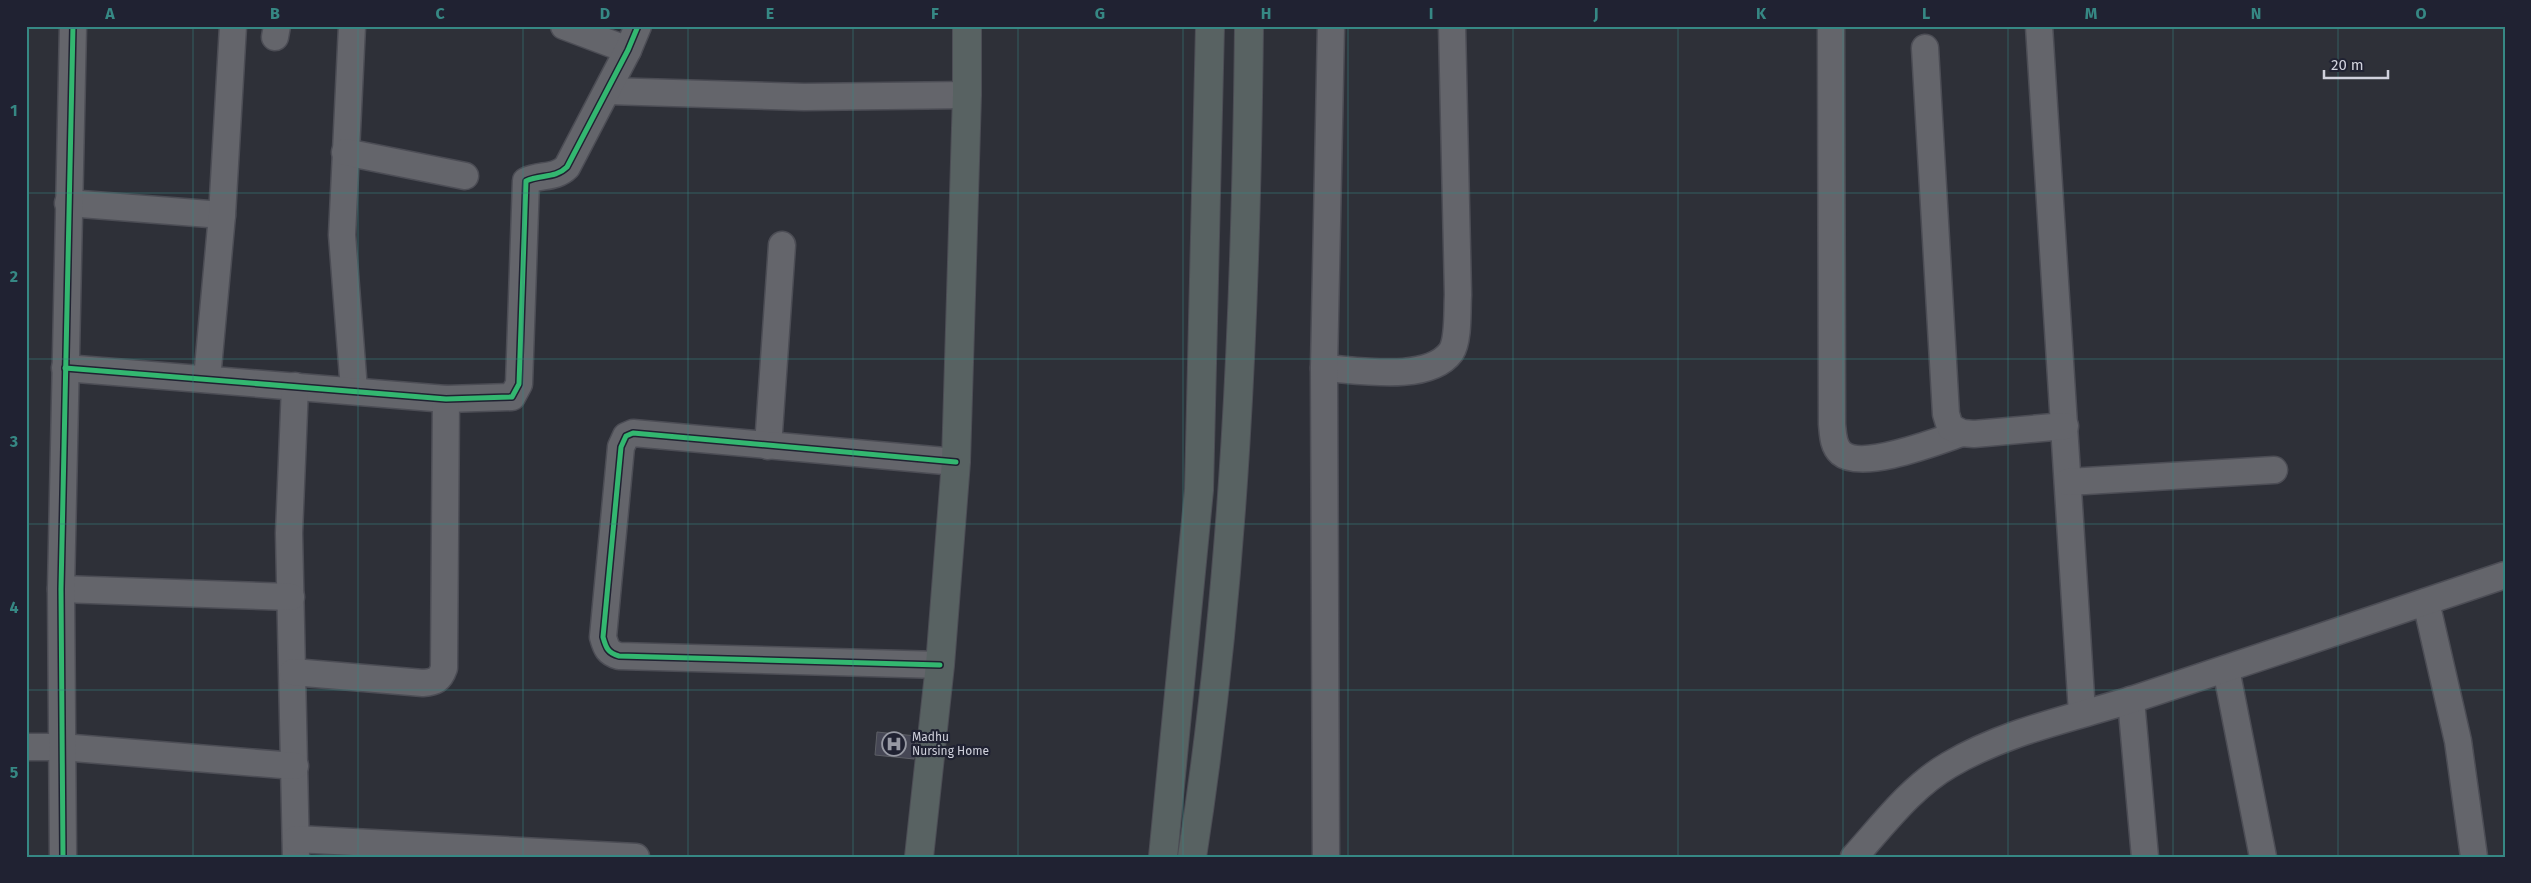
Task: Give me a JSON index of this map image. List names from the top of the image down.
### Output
{
  "places": {
    "hospital": ["Madhu Nursing Home"]
  },
  "scale_bar": "20 m",
  "grid": {
    "columns": [
      "A",
      "B",
      "C",
      "D",
      "E",
      "F",
      "G",
      "H",
      "I",
      "J",
      "K",
      "L",
      "M",
      "N",
      "O"
    ],
    "rows": [
      "1",
      "2",
      "3",
      "4",
      "5"
    ]
  }
}
